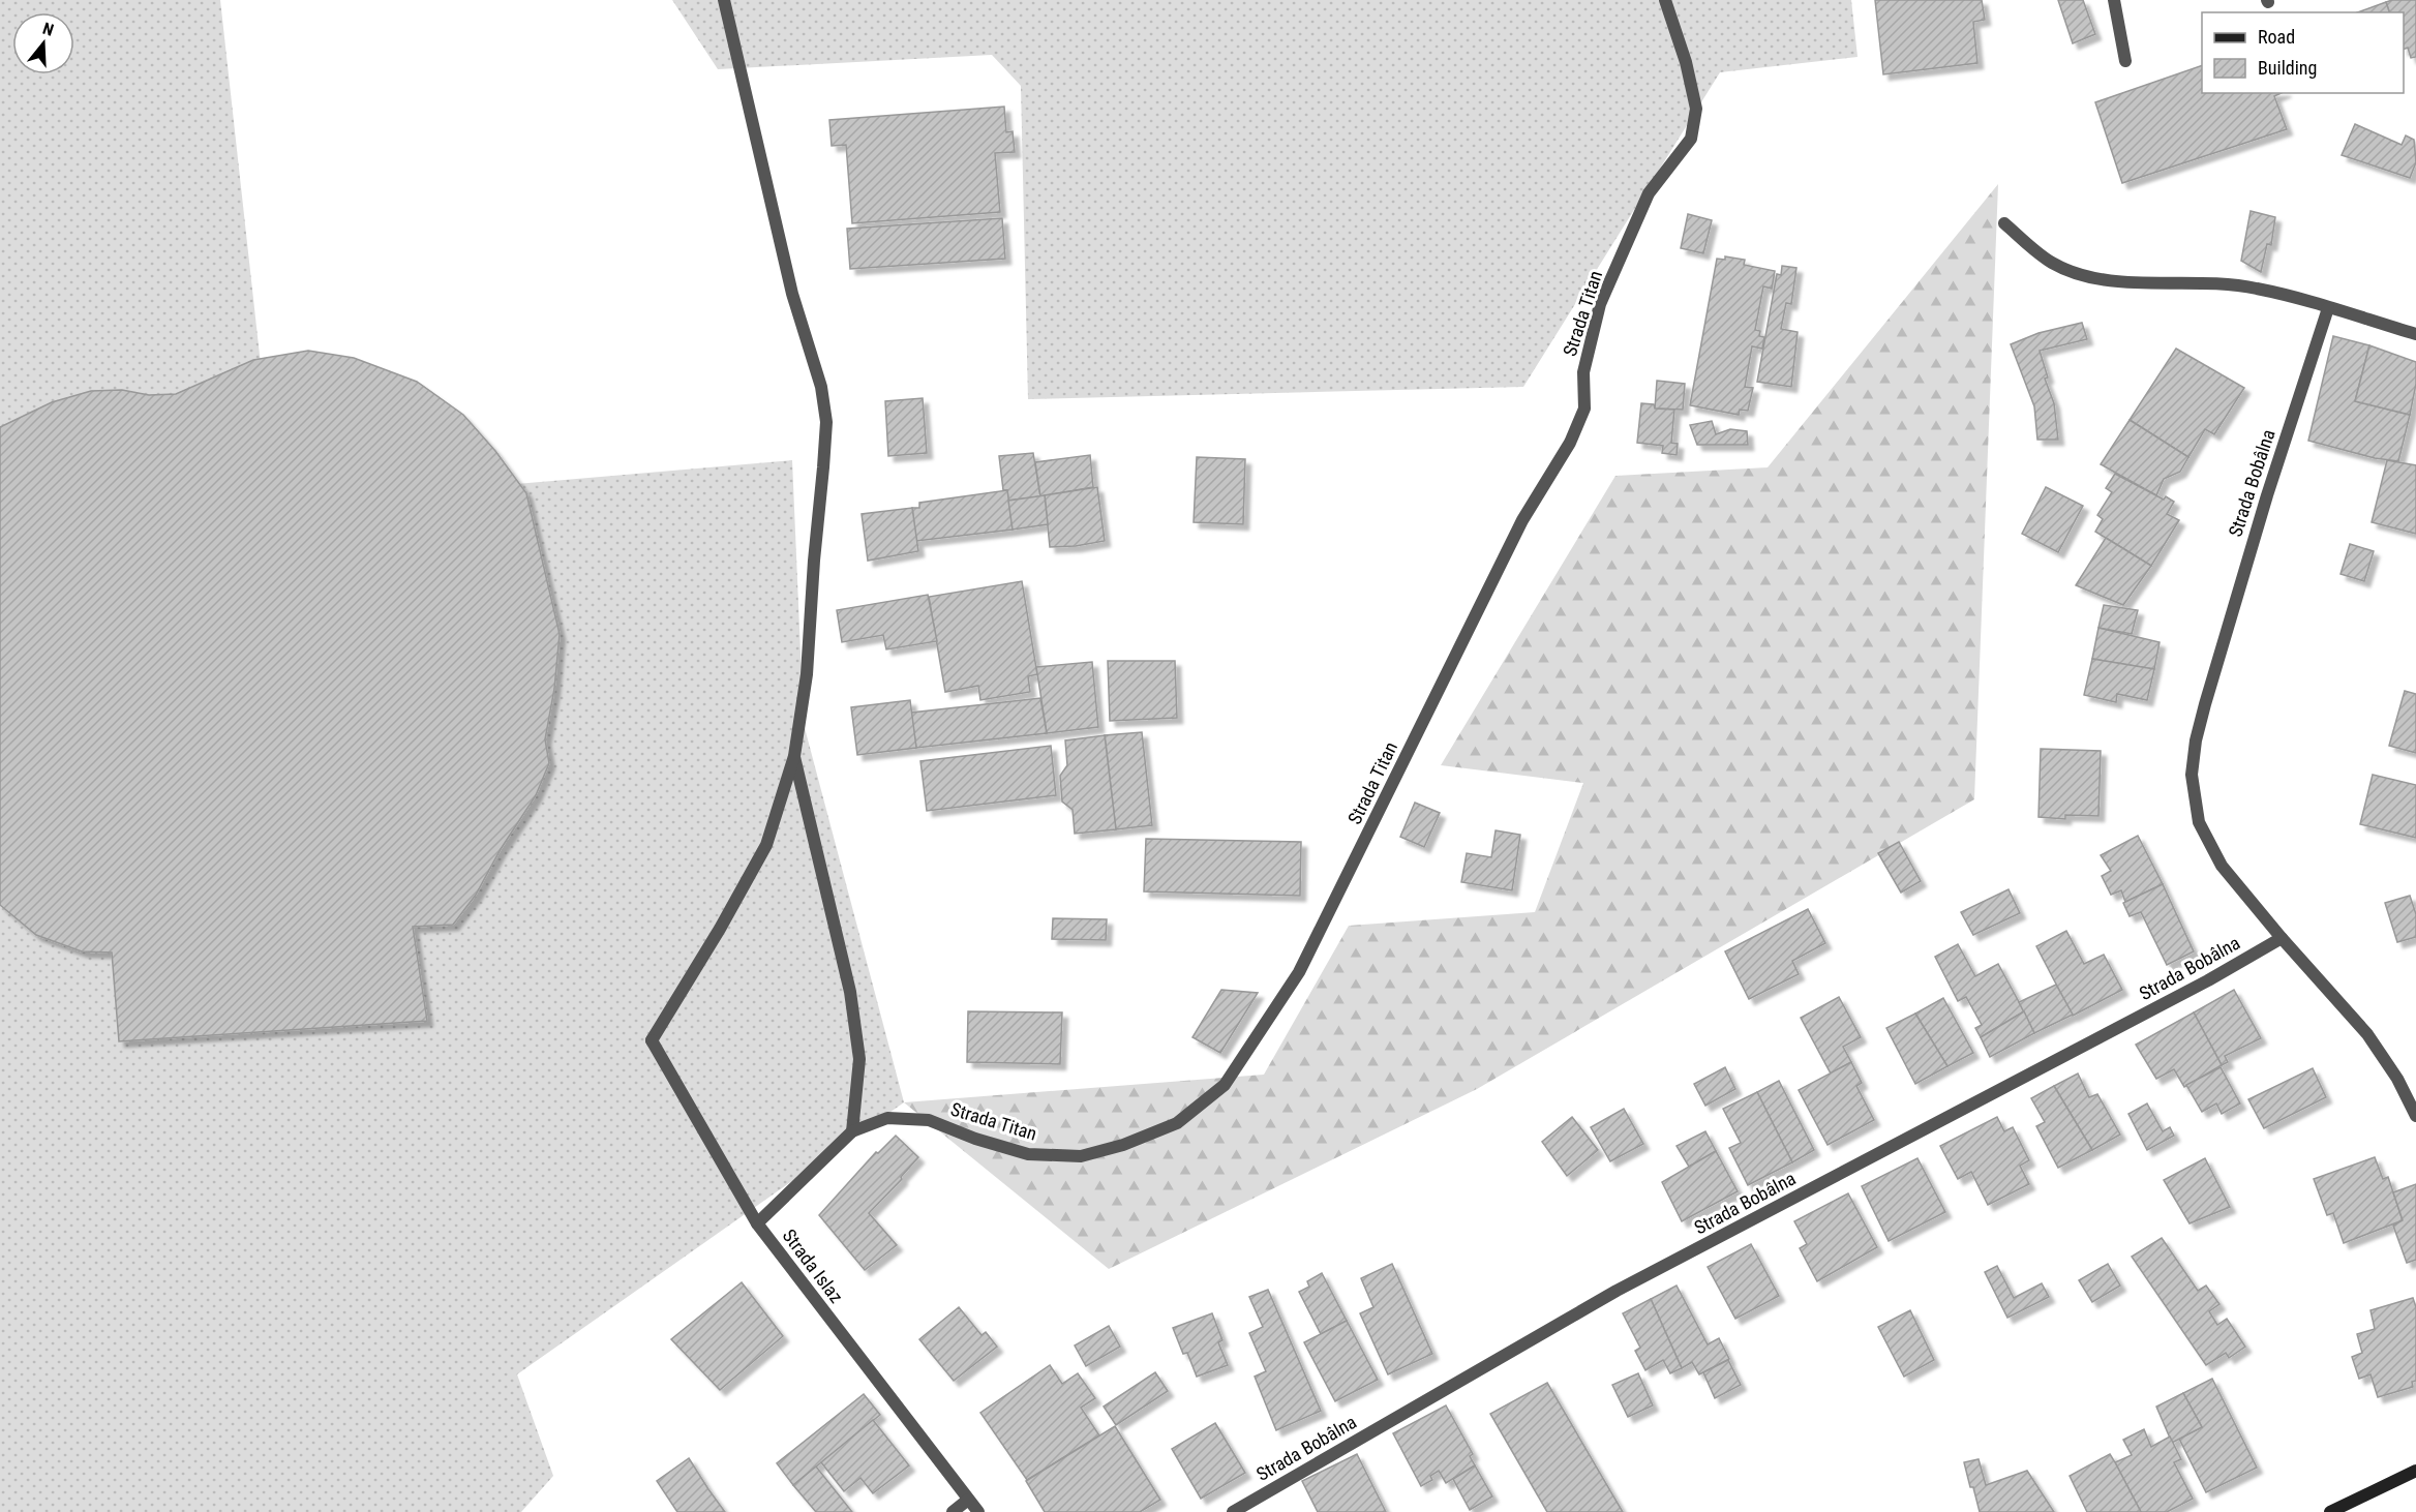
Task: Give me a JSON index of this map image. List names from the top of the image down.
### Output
{
  "streets": {
    "street": ["Strada Titan", "Strada Bobâlna", "Strada Islaz"]
  },
  "crossings": [
    ["Strada Titan", "Strada Islaz"]
  ],
  "legend": ["Road", "Building"],
  "north": "top"
}
